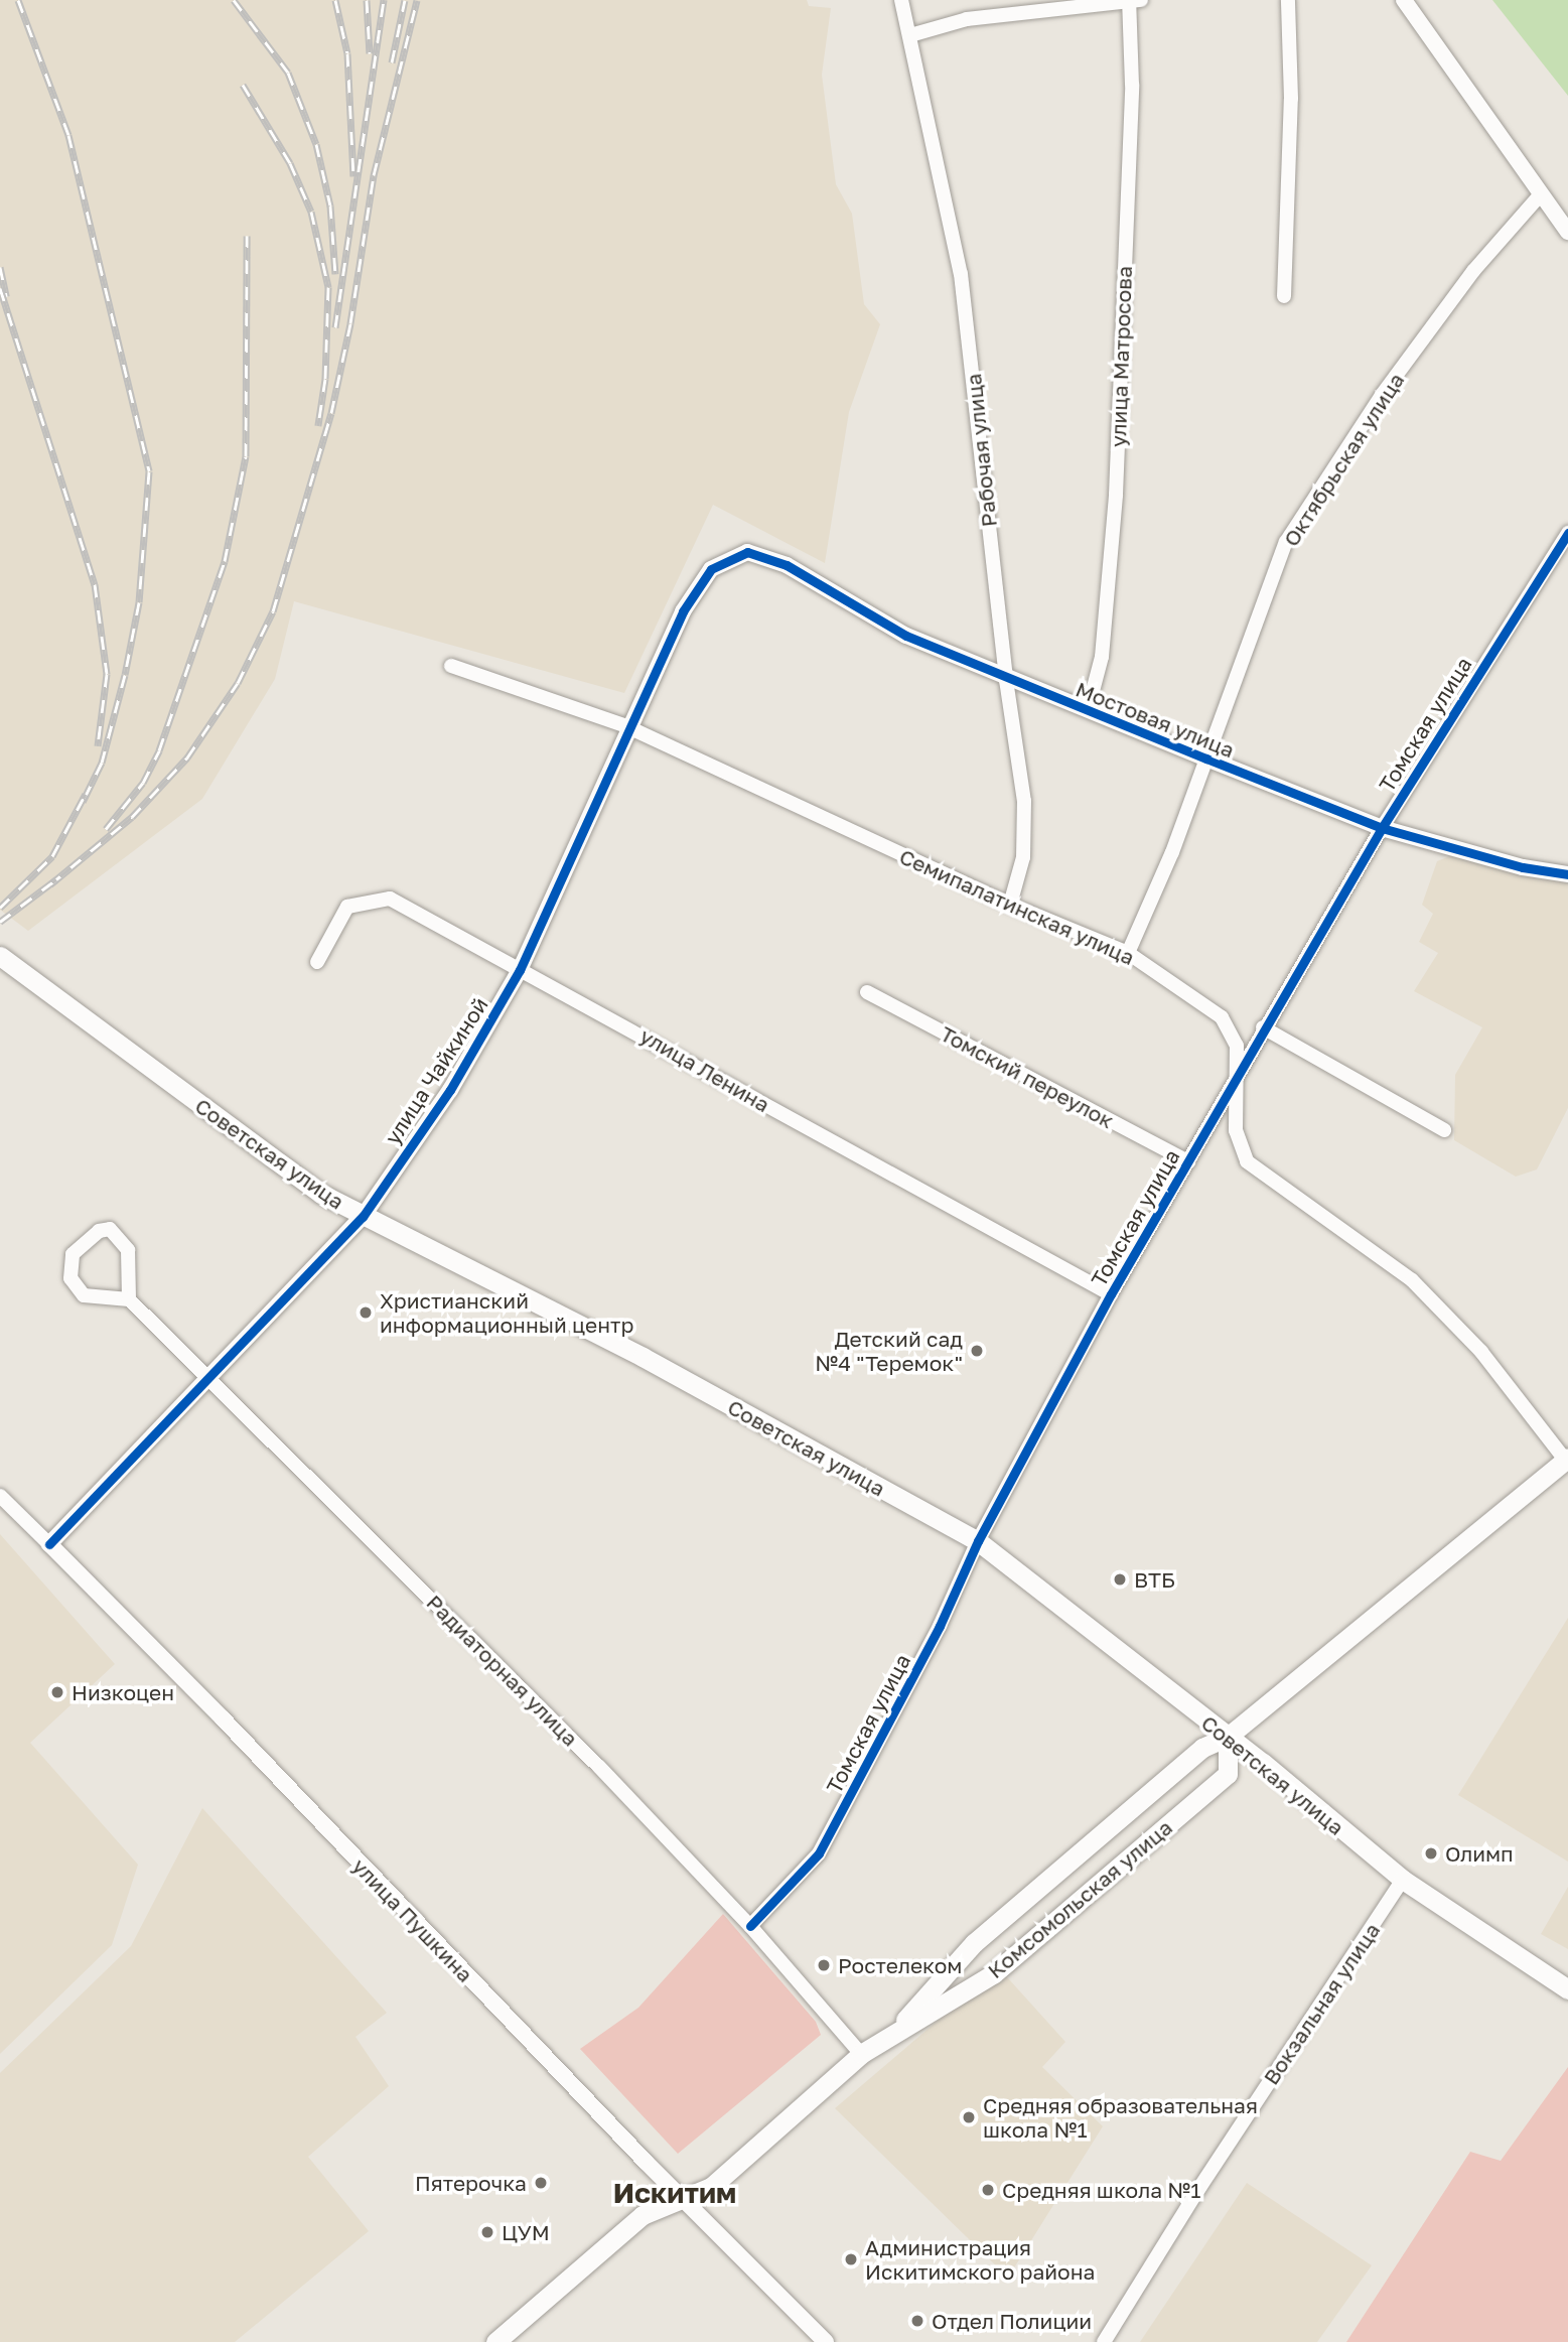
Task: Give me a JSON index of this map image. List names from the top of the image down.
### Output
{
  "streets": {
    "main road": ["Советская улица", "Комсомольская улица"],
    "street": [
      "улица Матросова",
      "Рабочая улица",
      "Октябрьская улица",
      "Мостовая улица",
      "Томская улица",
      "Семипалатинская улица",
      "улица Ленина",
      "улица Чайкиной",
      "Томский переулок",
      "Радиаторная улица",
      "улица Пушкина",
      "Вокзальная улица"
    ]
  },
  "crossings": [
    ["улица Матросова", "Мостовая улица"],
    ["Рабочая улица", "Мостовая улица"],
    ["Рабочая улица", "Семипалатинская улица"],
    ["Октябрьская улица", "Мостовая улица"],
    ["Октябрьская улица", "Семипалатинская улица"],
    ["Мостовая улица", "Томская улица"],
    ["Мостовая улица", "улица Чайкиной"],
    ["Томская улица", "Семипалатинская улица"],
    ["Томская улица", "улица Ленина"],
    ["Томская улица", "Томский переулок"],
    ["Томская улица", "Советская улица"],
    ["Томская улица", "Радиаторная улица"],
    ["Семипалатинская улица", "улица Чайкиной"],
    ["Семипалатинская улица", "Комсомольская улица"],
    ["улица Ленина", "улица Чайкиной"],
    ["улица Чайкиной", "Советская улица"],
    ["улица Чайкиной", "Радиаторная улица"],
    ["улица Чайкиной", "улица Пушкина"],
    ["Советская улица", "Комсомольская улица"],
    ["Советская улица", "Вокзальная улица"],
    ["Радиаторная улица", "Комсомольская улица"],
    ["Комсомольская улица", "улица Пушкина"]
  ],
  "districts": ["Искитим"],
  "places": [
    "Христианский информационный центр",
    "Детский сад №4 \"Теремок\"",
    "ВТБ",
    "Низкоцен",
    "Олимп",
    "Ростелеком",
    "Средняя образовательная школа №1",
    "Пятерочка",
    "Средняя школа №1",
    "ЦУМ",
    "Администрация Искитимского района",
    "Отдел Полиции"
  ]
}
